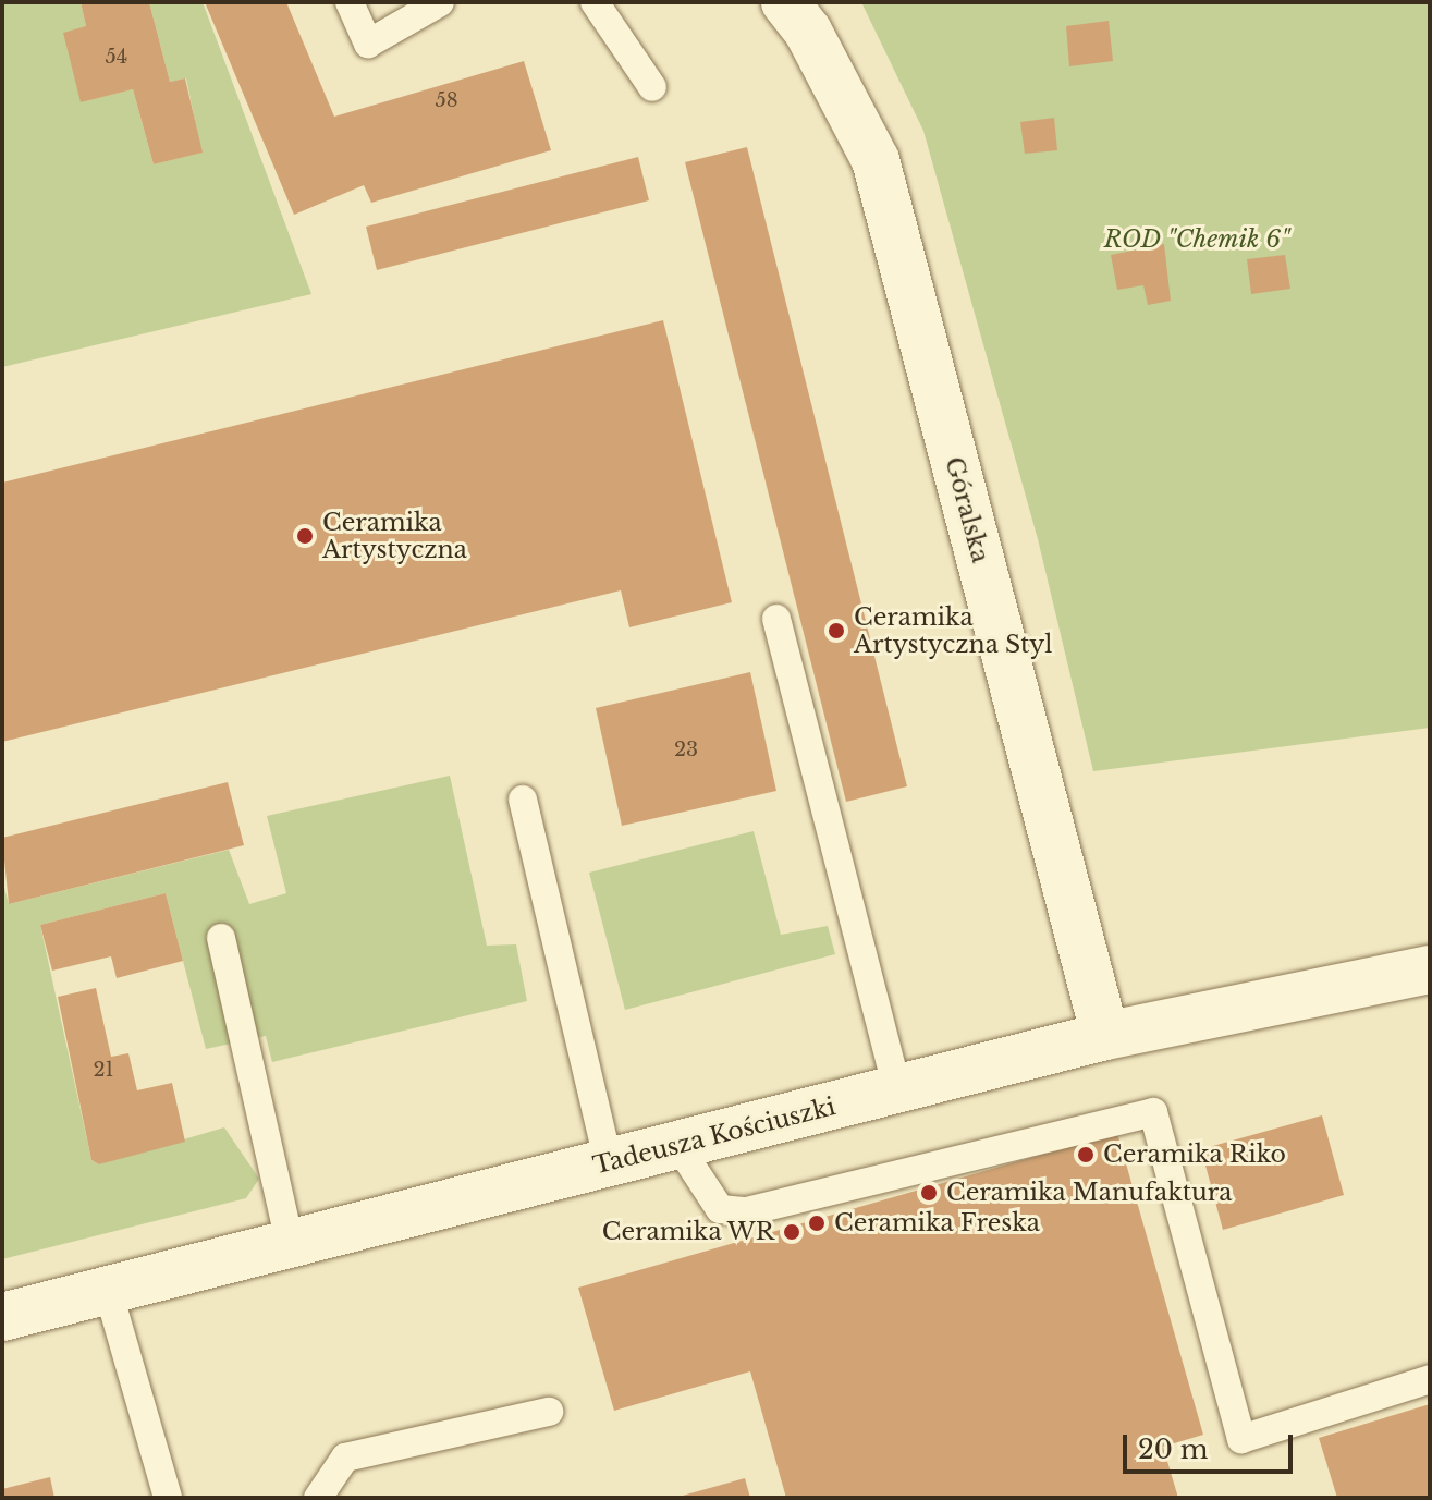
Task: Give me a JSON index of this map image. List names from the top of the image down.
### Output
{
  "streets": {
    "main road": ["Góralska", "Tadeusza Kościuszki"]
  },
  "crossings": [
    ["Góralska", "Tadeusza Kościuszki"]
  ],
  "parks": ["ROD \"Chemik 6\""],
  "places": [
    "Ceramika Artystyczna",
    "Ceramika Artystyczna Styl",
    "Ceramika Riko",
    "Ceramika Manufaktura",
    "Ceramika Freska",
    "Ceramika WR"
  ],
  "house_numbers": [
    "54",
    "58",
    "23",
    "21"
  ],
  "scale_bar": "20 m"
}
